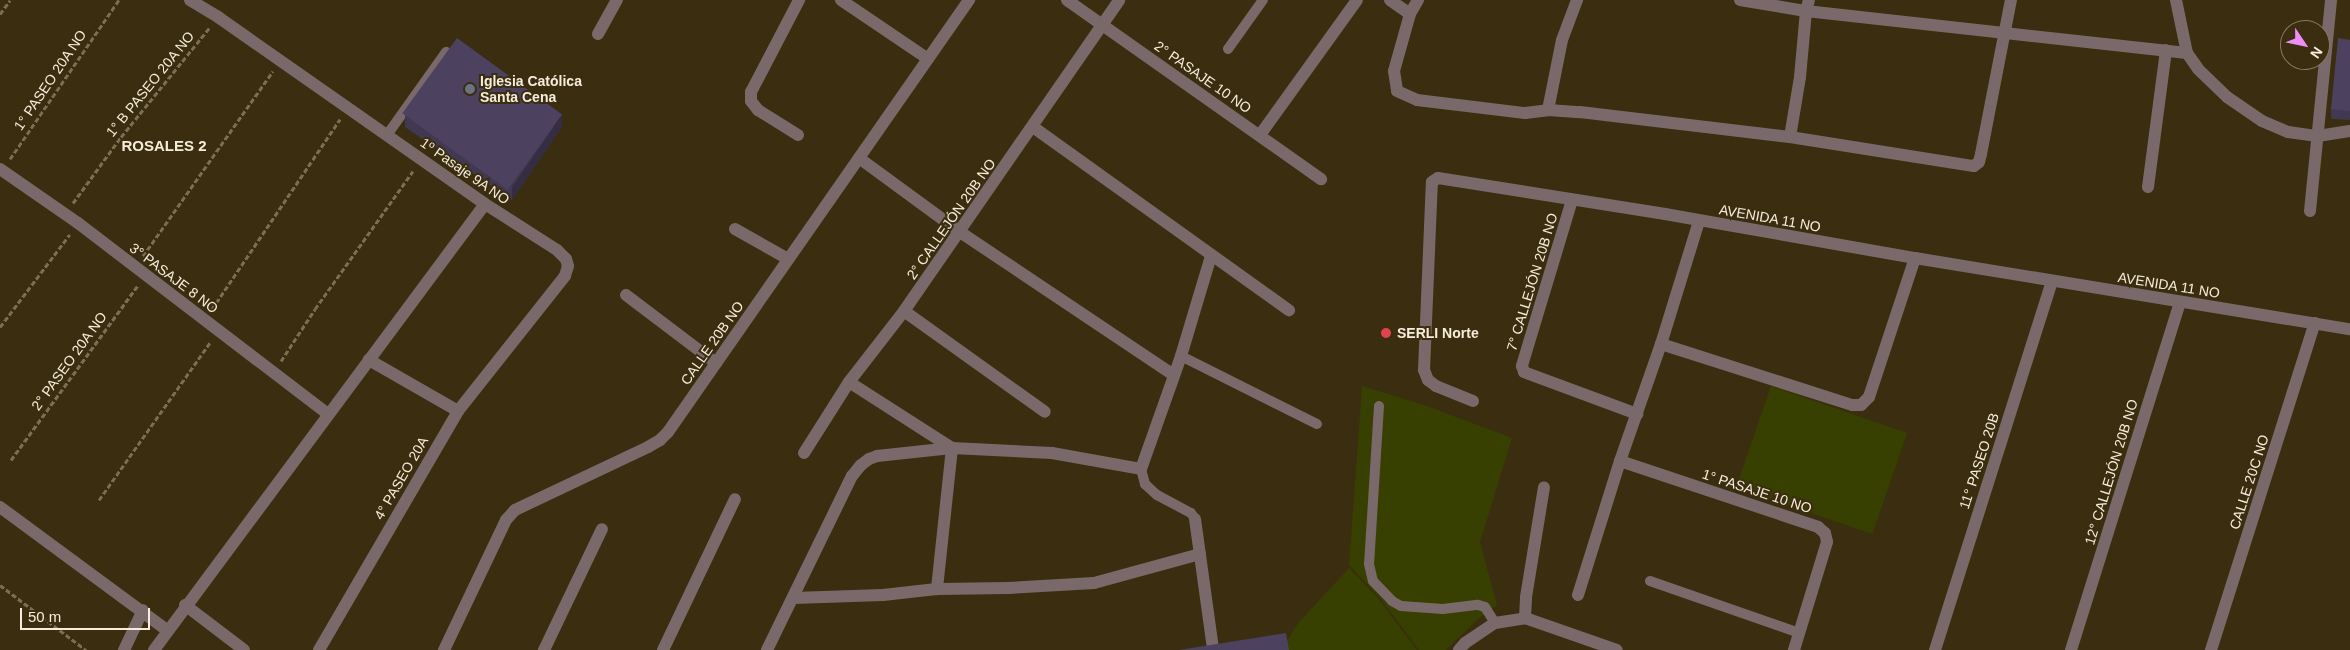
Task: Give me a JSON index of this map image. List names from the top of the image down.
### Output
{
  "streets": {
    "street": [
      "2° PASAJE 10 NO",
      "1º Pasaje 9A NO",
      "AVENIDA 11 NO",
      "2° CALLEJÓN 20B NO",
      "3° PASAJE 8 NO",
      "7° CALLEJÓN 20B NO",
      "CALLE 20B NO",
      "11° PASEO 20B",
      "12° CALLEJÓN 20B NO",
      "4° PASEO 20A",
      "CALLE 20C NO",
      "1° PASAJE 10 NO"
    ],
    "path": ["1° PASEO 20A NO", "1° B PASEO 20A NO", "2° PASEO 20A NO"]
  },
  "crossings": [
    ["2° PASAJE 10 NO", "2° CALLEJÓN 20B NO"],
    ["1° PASEO 20A NO", "3° PASAJE 8 NO"],
    ["1° B PASEO 20A NO", "1º Pasaje 9A NO"],
    ["1° B PASEO 20A NO", "3° PASAJE 8 NO"],
    ["1º Pasaje 9A NO", "2° PASEO 20A NO"],
    ["1º Pasaje 9A NO", "4° PASEO 20A"],
    ["AVENIDA 11 NO", "7° CALLEJÓN 20B NO"],
    ["AVENIDA 11 NO", "11° PASEO 20B"],
    ["AVENIDA 11 NO", "12° CALLEJÓN 20B NO"],
    ["AVENIDA 11 NO", "CALLE 20C NO"],
    ["3° PASAJE 8 NO", "2° PASEO 20A NO"]
  ],
  "districts": ["ROSALES 2"],
  "places": ["Iglesia Católica Santa Cena", "SERLI Norte"],
  "scale_bar": "50 m",
  "north": "bottom right"
}
